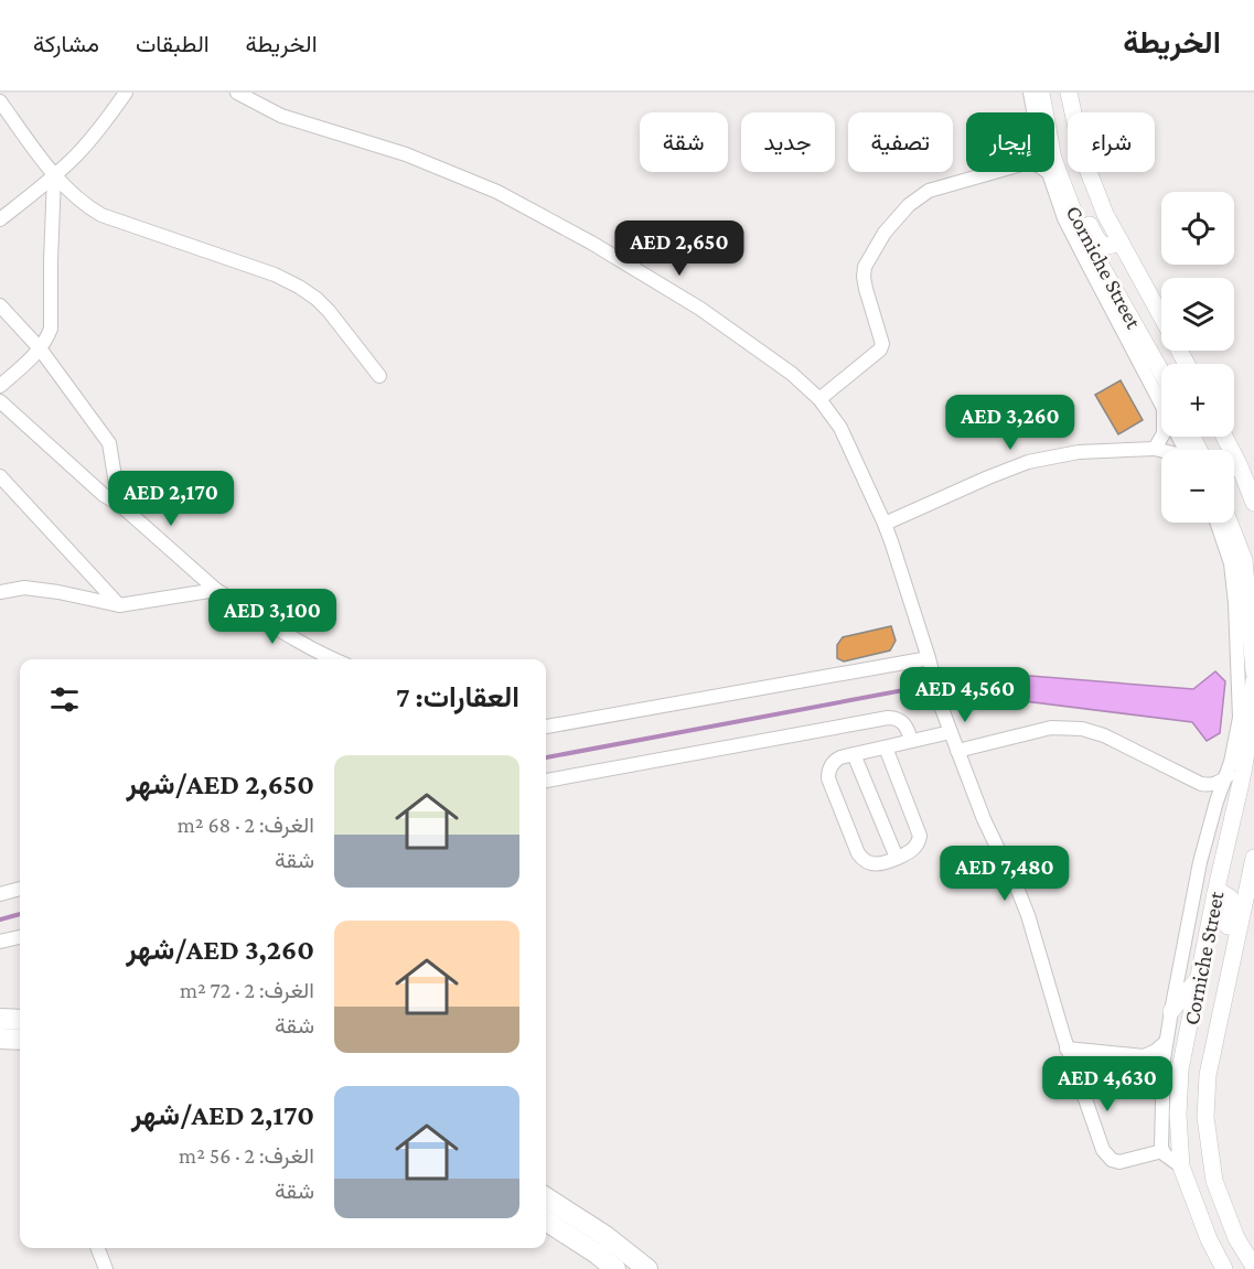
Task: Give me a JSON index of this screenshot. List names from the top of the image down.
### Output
{
  "streets": {
    "main road": ["Corniche Street"]
  },
  "page": {
    "header": "الخريطة",
    "nav": ["الخريطة", "الطبقات", "مشاركة"],
    "chip": [
      "شراء",
      "إيجار",
      "تصفية",
      "جديد",
      "شقة"
    ],
    "map_buttons": ["+", "−"],
    "price": [
      "AED 2,650",
      "AED 3,260",
      "AED 2,170",
      "AED 3,100",
      "AED 4,560",
      "AED 7,480",
      "AED 4,630"
    ],
    "heading": "العقارات: 7",
    "list": [
      {
        "name": "AED 2,650/شهر",
        "note": "الغرف: 2 · 68 m² · شقة"
      },
      {
        "name": "AED 3,260/شهر",
        "note": "الغرف: 2 · 72 m² · شقة"
      },
      {
        "name": "AED 2,170/شهر",
        "note": "الغرف: 2 · 56 m² · شقة"
      }
    ]
  }
}
